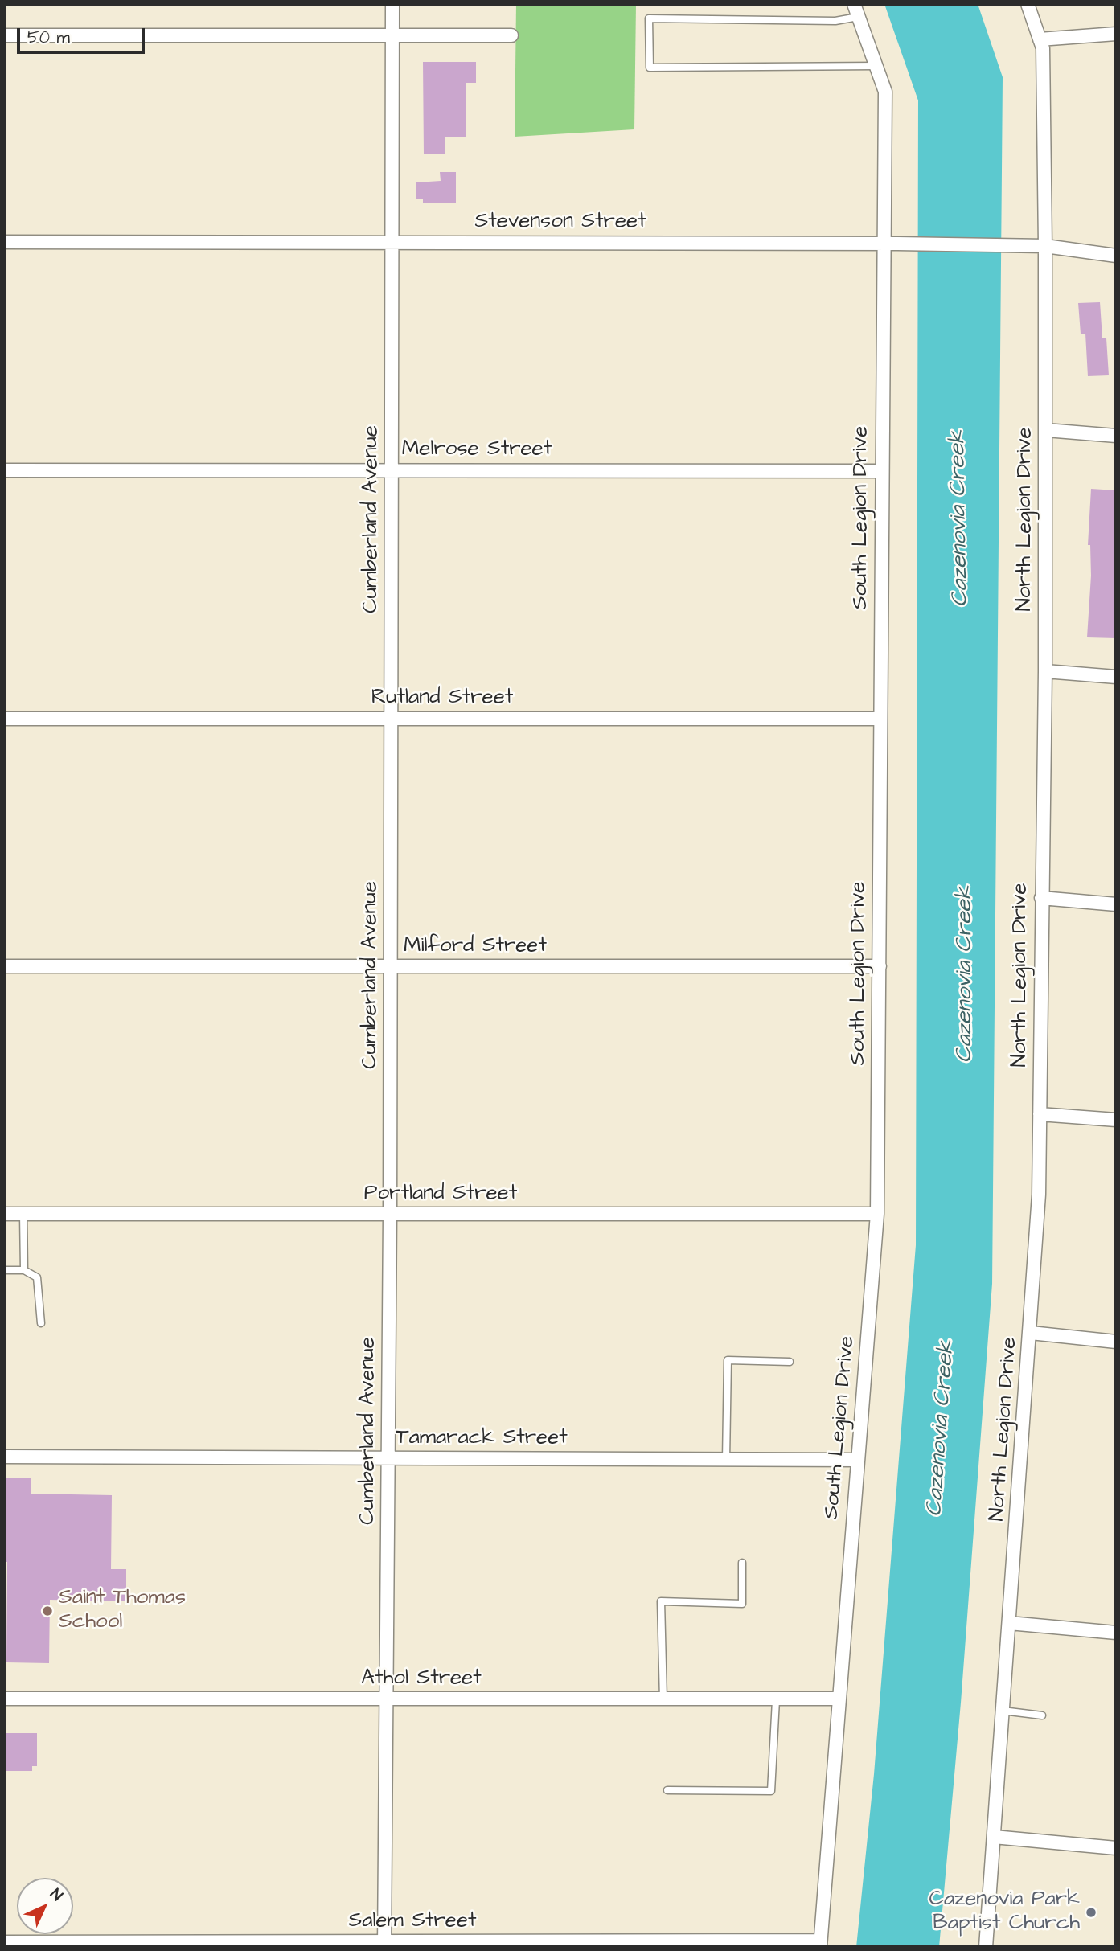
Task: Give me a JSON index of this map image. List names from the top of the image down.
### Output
{
  "streets": {
    "street": [
      "Stevenson Street",
      "Melrose Street",
      "South Legion Drive",
      "Cumberland Avenue",
      "North Legion Drive",
      "Rutland Street",
      "Milford Street",
      "Portland Street",
      "Tamarack Street",
      "Athol Street",
      "Salem Street"
    ]
  },
  "crossings": [
    ["Stevenson Street", "South Legion Drive"],
    ["Stevenson Street", "Cumberland Avenue"],
    ["Stevenson Street", "North Legion Drive"],
    ["Melrose Street", "South Legion Drive"],
    ["Melrose Street", "Cumberland Avenue"],
    ["South Legion Drive", "Rutland Street"],
    ["South Legion Drive", "Milford Street"],
    ["South Legion Drive", "Portland Street"],
    ["South Legion Drive", "Tamarack Street"],
    ["South Legion Drive", "Athol Street"],
    ["South Legion Drive", "Salem Street"],
    ["Cumberland Avenue", "Rutland Street"],
    ["Cumberland Avenue", "Milford Street"],
    ["Cumberland Avenue", "Portland Street"],
    ["Cumberland Avenue", "Tamarack Street"],
    ["Cumberland Avenue", "Athol Street"],
    ["Cumberland Avenue", "Salem Street"]
  ],
  "water": ["Cazenovia Creek"],
  "places": ["Saint Thomas School", "Cazenovia Park Baptist Church"],
  "scale_bar": "50 m",
  "north": "top right"
}
